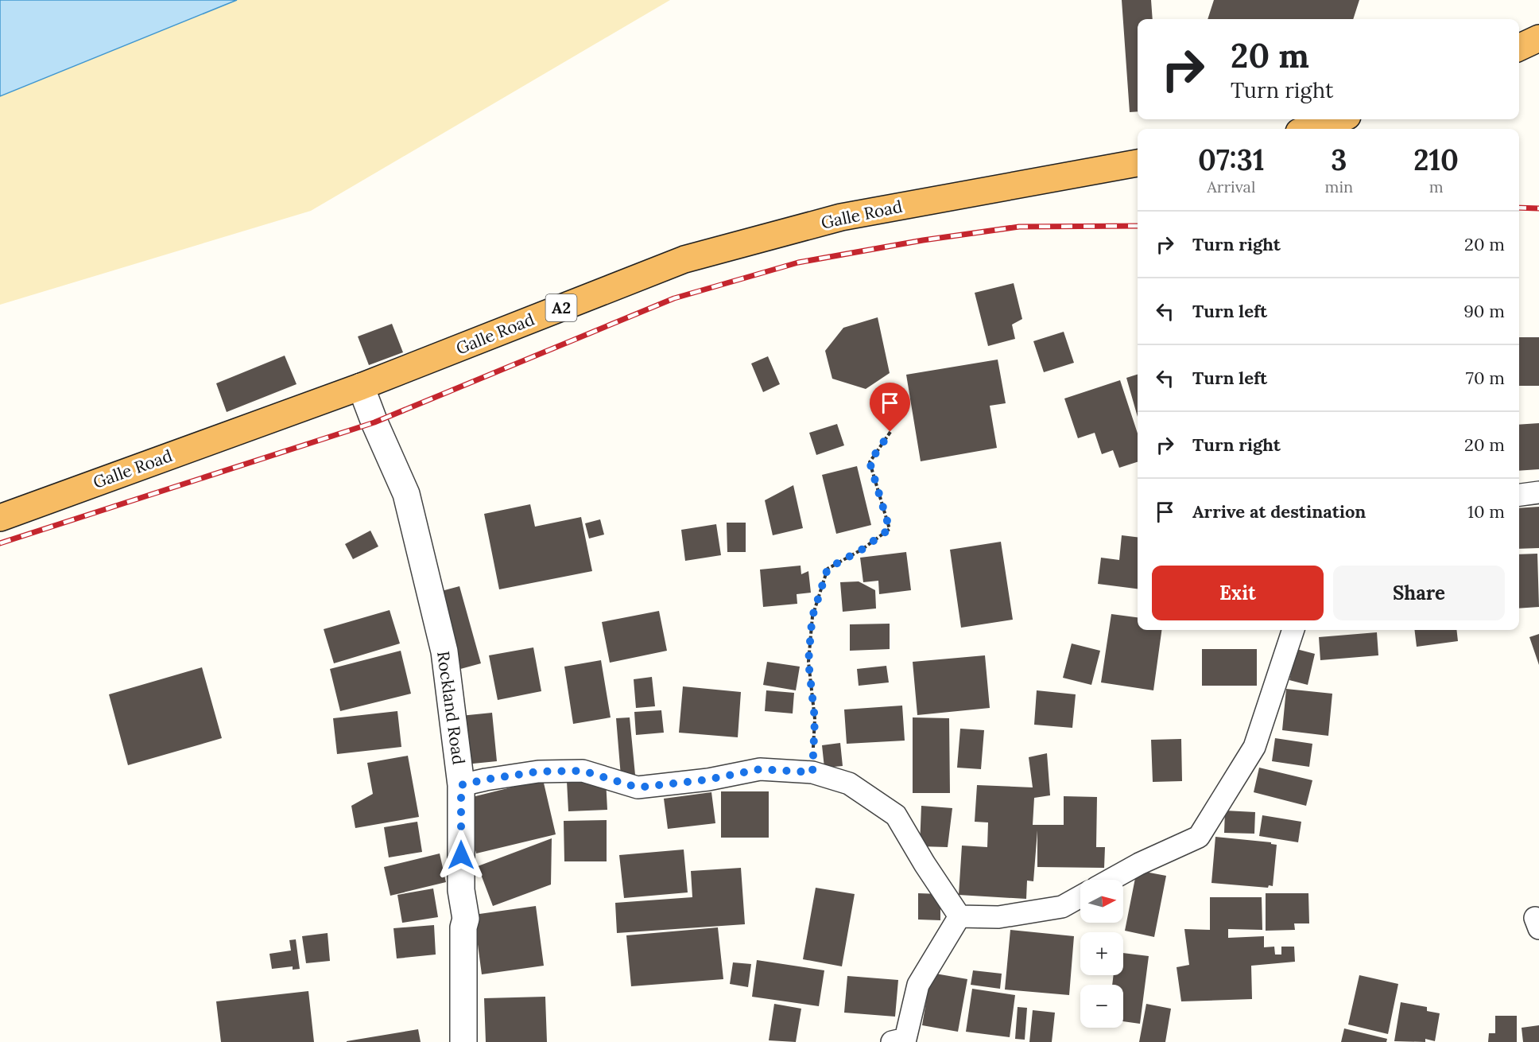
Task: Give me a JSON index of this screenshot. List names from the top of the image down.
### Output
{
  "streets": {
    "highway": ["Galle Road", "A2"],
    "street": ["Rockland Road"]
  },
  "crossings": [
    ["Galle Road", "Rockland Road"]
  ],
  "north": "right",
  "page": {
    "turn": ["20 m", "Turn right"],
    "eta": [
      "07:31",
      "Arrival",
      "3",
      "min",
      "210",
      "m"
    ],
    "list": [
      {
        "name": "Turn right",
        "value": "20 m"
      },
      {
        "name": "Turn left",
        "value": "90 m"
      },
      {
        "name": "Turn left",
        "value": "70 m"
      },
      {
        "name": "Turn right",
        "value": "20 m"
      },
      {
        "name": "Arrive at destination",
        "value": "10 m"
      }
    ],
    "buttons": ["Exit", "Share"],
    "map_buttons": ["+", "−"]
  }
}
